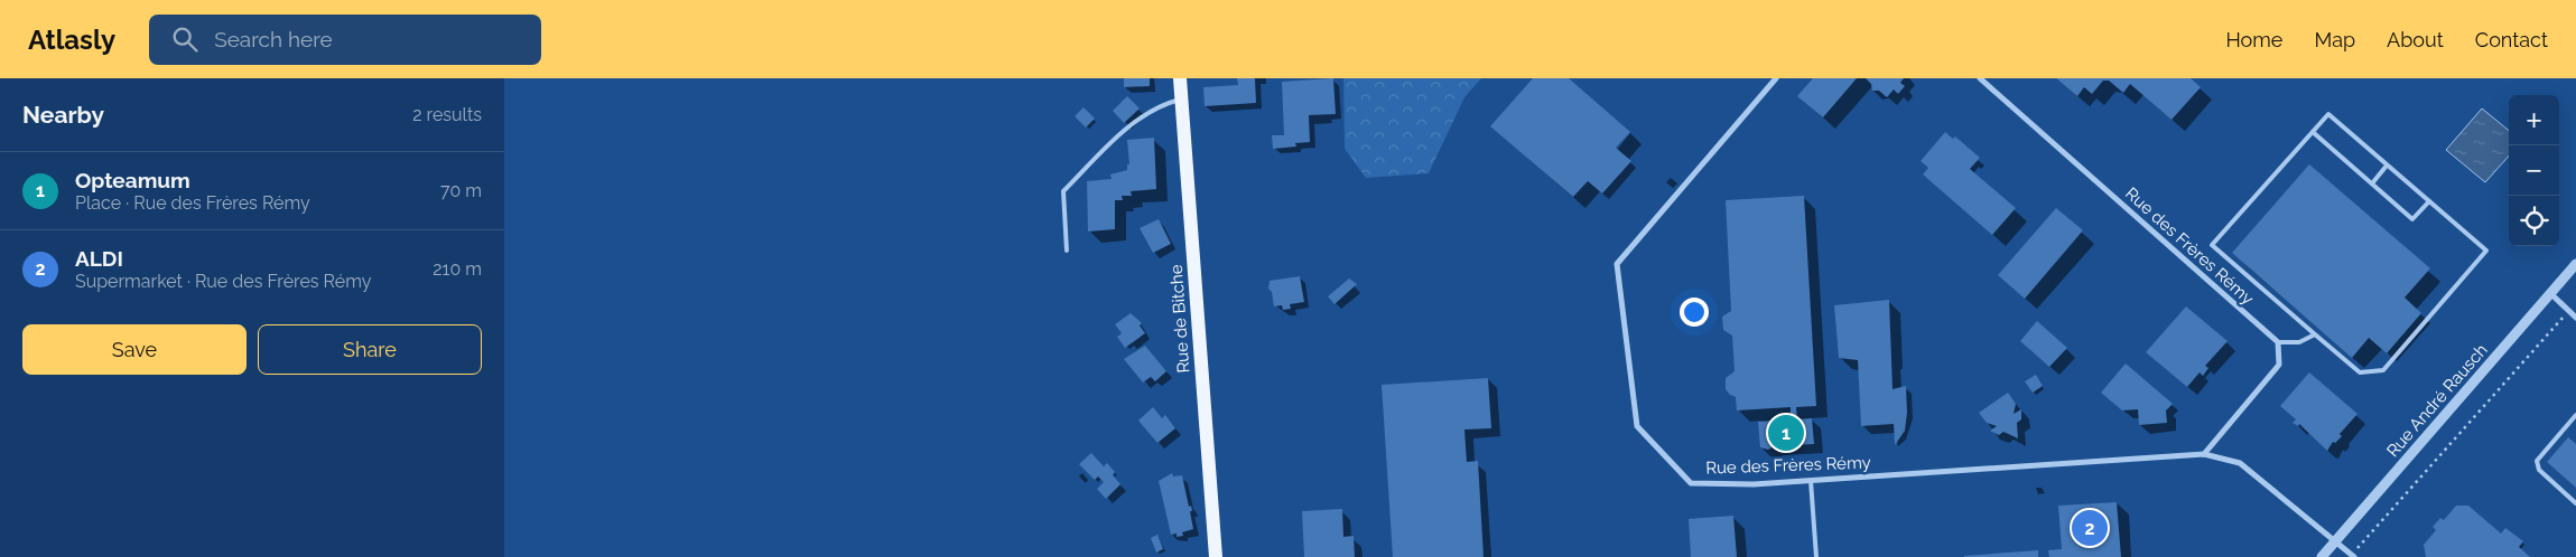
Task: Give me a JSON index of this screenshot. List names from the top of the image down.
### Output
{
  "streets": {
    "main road": ["Rue de Bitche"],
    "street": ["Rue des Frères Rémy", "Rue André Rausch"]
  },
  "crossings": [
    ["Rue des Frères Rémy", "Rue André Rausch"]
  ],
  "page": {
    "header": "Atlasly",
    "search": "Search here",
    "nav": [
      "Home",
      "Map",
      "About",
      "Contact"
    ],
    "heading": ["Nearby", "2 results"],
    "map_buttons": ["+", "−"],
    "list": [
      {
        "mark": "1",
        "name": "Opteamum",
        "note": "Place · Rue des Frères Rémy",
        "value": "70 m"
      },
      {
        "mark": "2",
        "name": "ALDI",
        "note": "Supermarket · Rue des Frères Rémy",
        "value": "210 m"
      }
    ],
    "buttons": ["Save", "Share"],
    "pins": ["1", "2"]
  }
}
